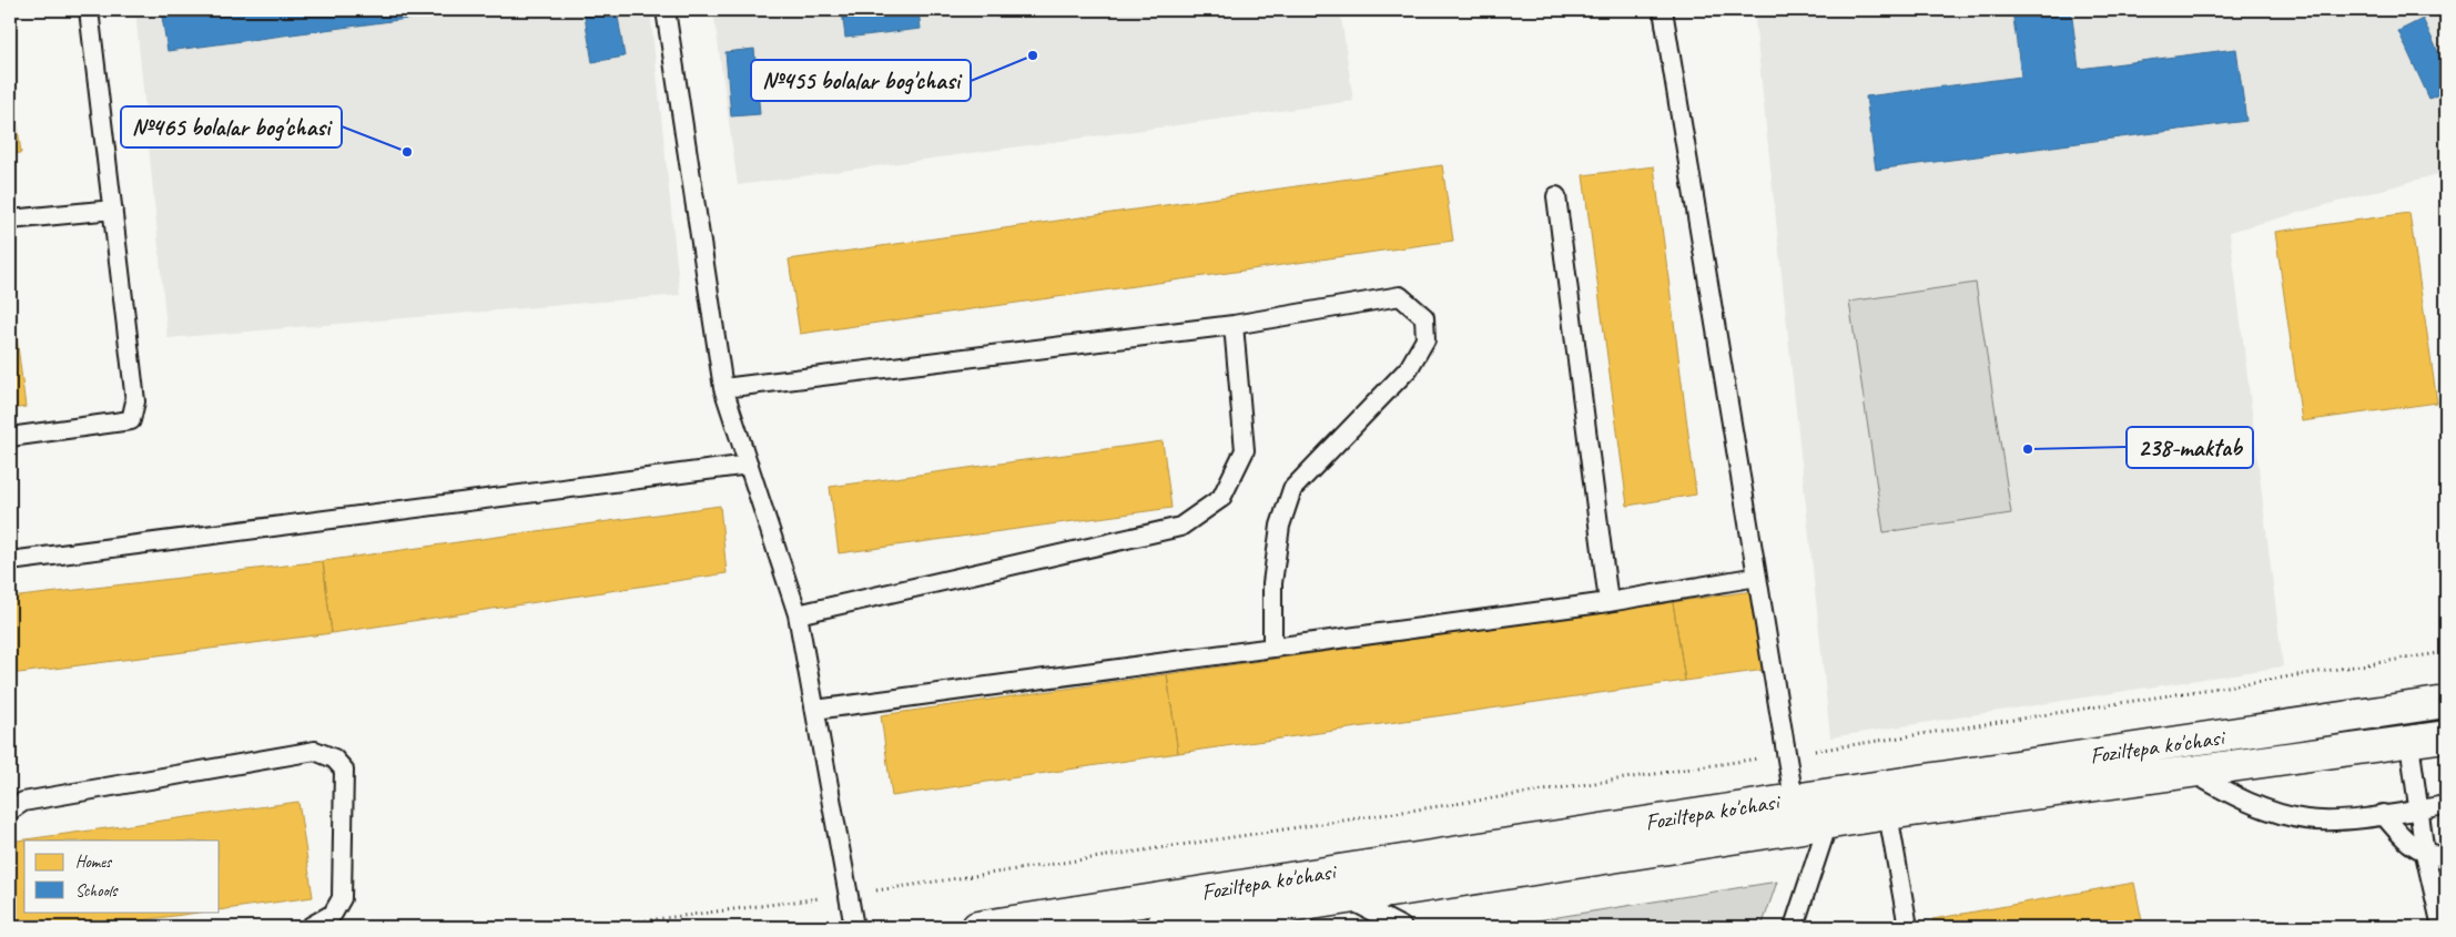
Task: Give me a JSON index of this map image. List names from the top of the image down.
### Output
{
  "streets": {
    "main road": ["Foziltepa ko'chasi"]
  },
  "places": ["№455 bolalar bog'chasi", "№465 bolalar bog'chasi", "238-maktab"],
  "legend": ["Homes", "Schools"]
}
